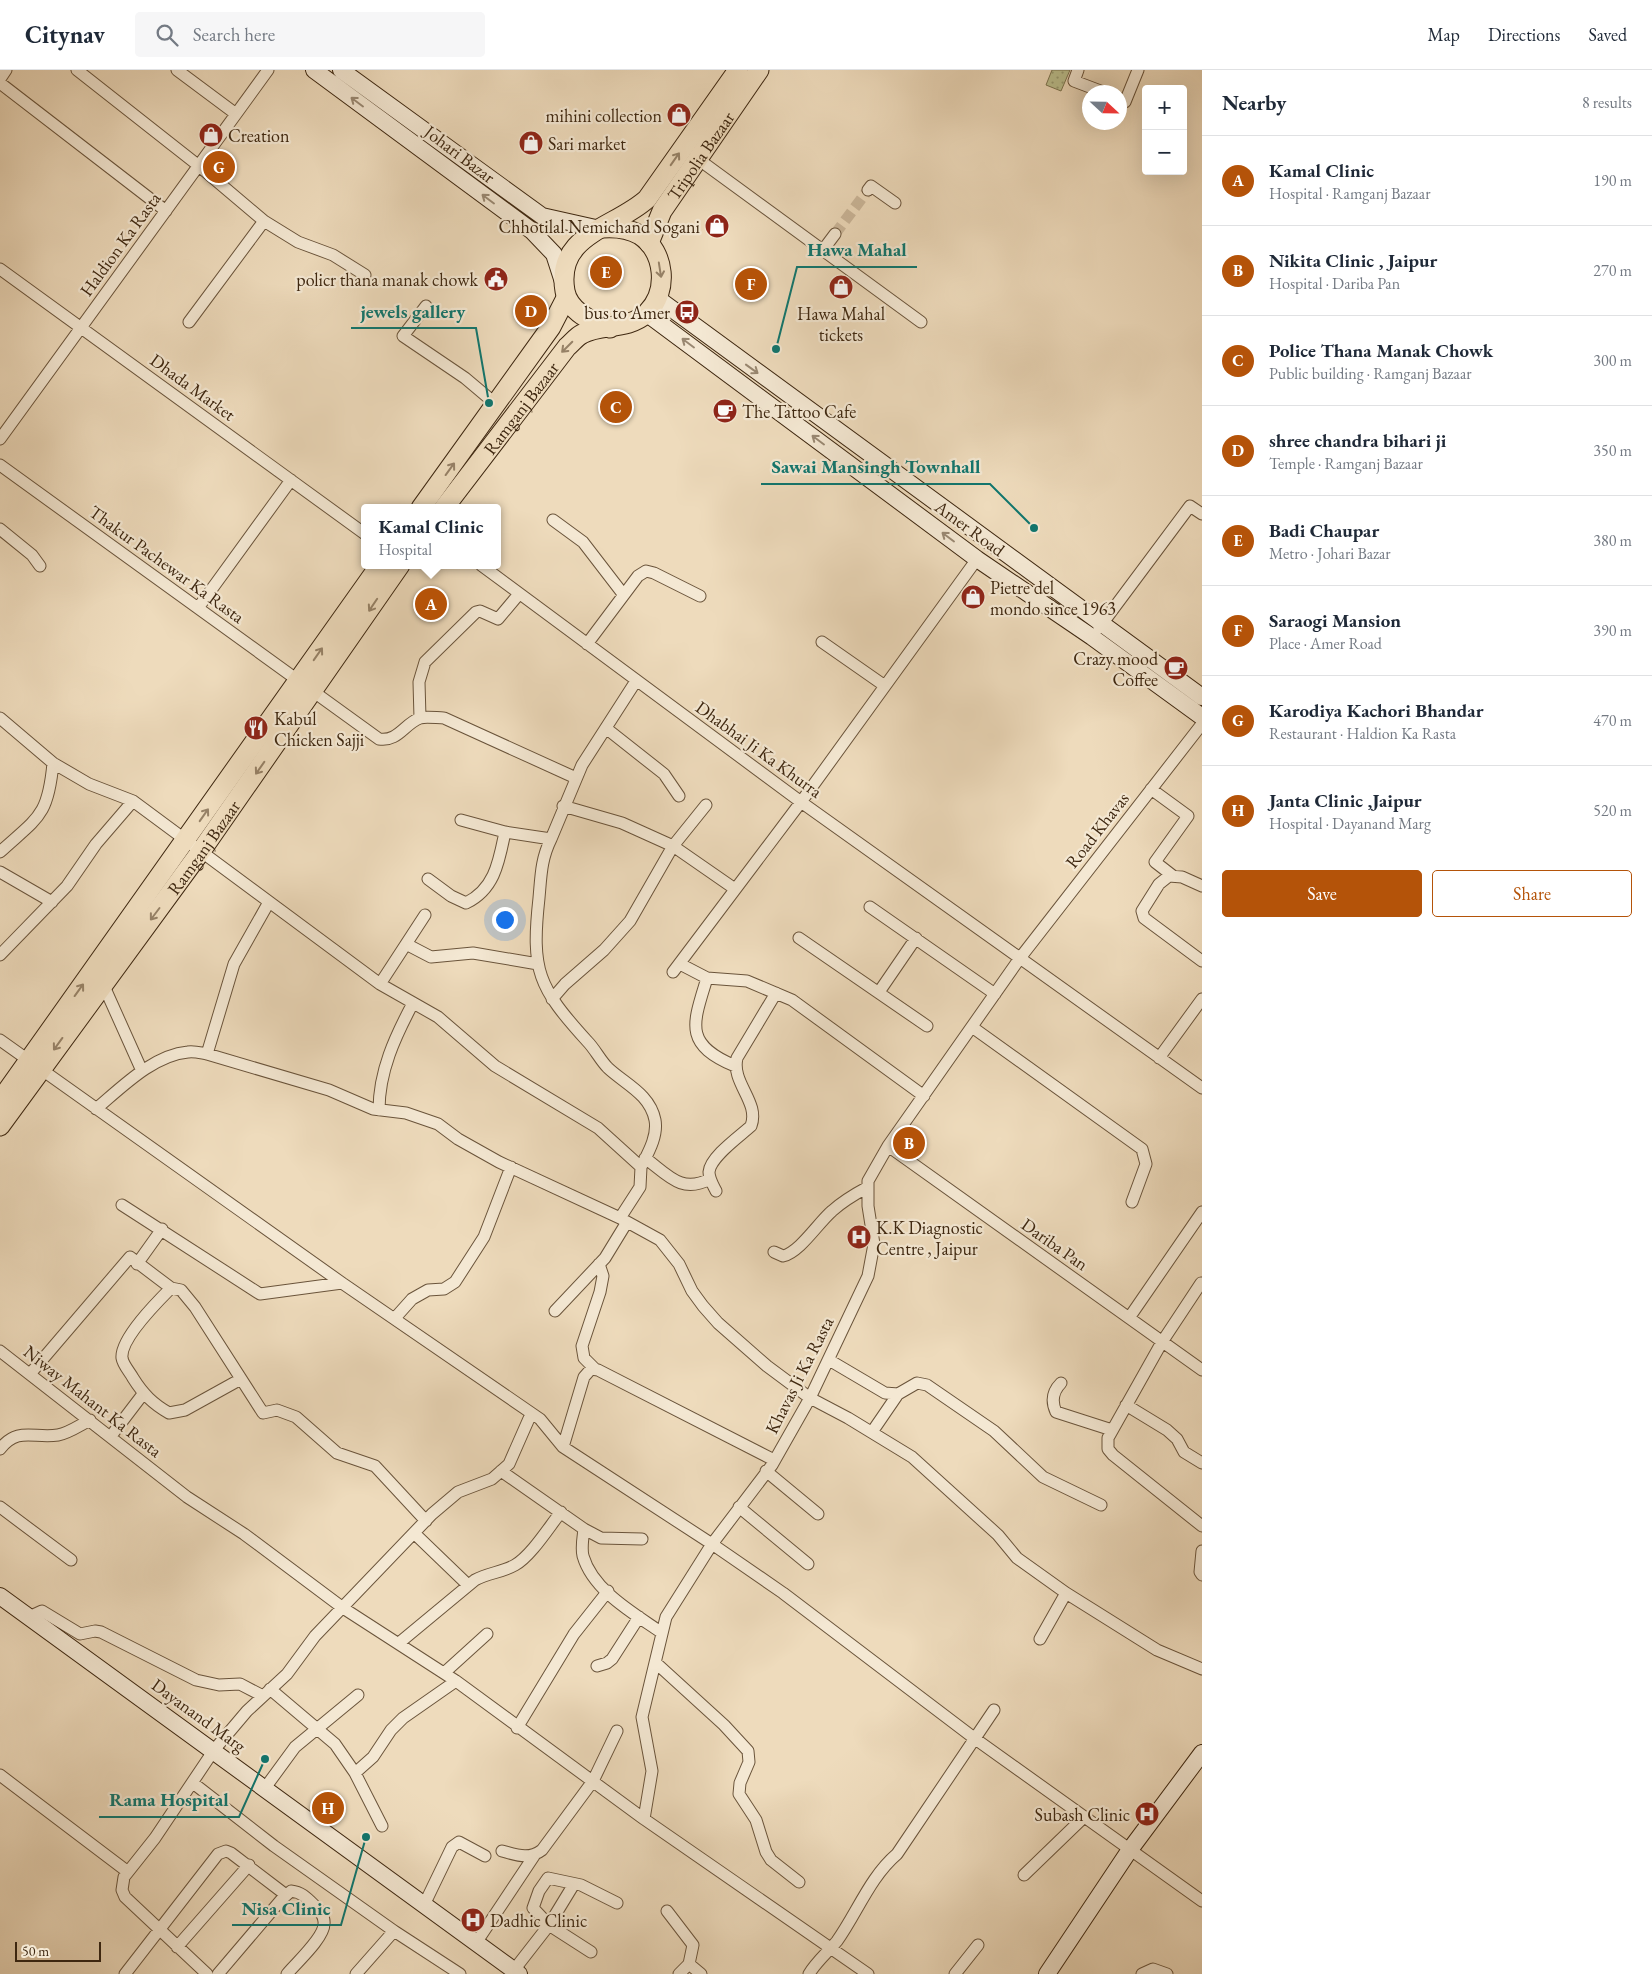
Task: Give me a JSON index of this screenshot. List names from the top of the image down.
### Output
{
  "streets": {
    "main road": ["Tripolia Bazaar", "Ramganj Bazaar"],
    "street": [
      "Johari Bazar",
      "Haldion Ka Rasta",
      "Dhada Market",
      "Amer Road",
      "Thakur Pachewar Ka Rasta",
      "Dhabhai Ji Ka Khurra",
      "Road Khavas",
      "Dariba Pan",
      "Khavas Ji Ka Rasta",
      "Niway Mahant Ka Rasta",
      "Dayanand Marg"
    ]
  },
  "crossings": [
    ["Johari Bazar", "Tripolia Bazaar"],
    ["Johari Bazar", "Ramganj Bazaar"],
    ["Johari Bazar", "Amer Road"],
    ["Tripolia Bazaar", "Ramganj Bazaar"],
    ["Tripolia Bazaar", "Amer Road"],
    ["Haldion Ka Rasta", "Dhada Market"],
    ["Ramganj Bazaar", "Amer Road"],
    ["Ramganj Bazaar", "Thakur Pachewar Ka Rasta"],
    ["Dhabhai Ji Ka Khurra", "Road Khavas"],
    ["Dhabhai Ji Ka Khurra", "Khavas Ji Ka Rasta"],
    ["Road Khavas", "Khavas Ji Ka Rasta"],
    ["Dariba Pan", "Khavas Ji Ka Rasta"],
    ["Khavas Ji Ka Rasta", "Niway Mahant Ka Rasta"]
  ],
  "places": {
    "shop": [
      "mihini collection",
      "Creation",
      "Sari market",
      "Chhotilal Nemichand Sogani",
      "Hawa Mahal tickets",
      "Pietre del mondo since 1963"
    ],
    "public building": ["policr thana manak chowk"],
    "bus stop": ["bus to Amer"],
    "other": [
      "Hawa Mahal",
      "jewels gallery",
      "Sawai Mansingh Townhall",
      "Rama Hospital",
      "Nisa Clinic"
    ],
    "cafe": ["The Tattoo Cafe", "Crazy mood Coffee"],
    "restaurant": ["Kabul Chicken Sajji"],
    "hospital": ["K.K Diagnostic Centre , Jaipur", "Subash Clinic", "Dadhic Clinic"]
  },
  "scale_bar": "50 m",
  "north": "right",
  "page": {
    "header": "Citynav",
    "search": "Search here",
    "nav": ["Map", "Directions", "Saved"],
    "heading": ["Nearby", "8 results"],
    "map_buttons": ["+", "−"],
    "list": [
      {
        "mark": "A",
        "name": "Kamal Clinic",
        "note": "Hospital · Ramganj Bazaar",
        "value": "190 m"
      },
      {
        "mark": "B",
        "name": "Nikita Clinic , Jaipur",
        "note": "Hospital · Dariba Pan",
        "value": "270 m"
      },
      {
        "mark": "C",
        "name": "Police Thana Manak Chowk",
        "note": "Public building · Ramganj Bazaar",
        "value": "300 m"
      },
      {
        "mark": "D",
        "name": "shree chandra bihari ji",
        "note": "Temple · Ramganj Bazaar",
        "value": "350 m"
      },
      {
        "mark": "E",
        "name": "Badi Chaupar",
        "note": "Metro · Johari Bazar",
        "value": "380 m"
      },
      {
        "mark": "F",
        "name": "Saraogi Mansion",
        "note": "Place · Amer Road",
        "value": "390 m"
      },
      {
        "mark": "G",
        "name": "Karodiya Kachori Bhandar",
        "note": "Restaurant · Haldion Ka Rasta",
        "value": "470 m"
      },
      {
        "mark": "H",
        "name": "Janta Clinic ,Jaipur",
        "note": "Hospital · Dayanand Marg",
        "value": "520 m"
      }
    ],
    "pins": [
      "G",
      "E",
      "F",
      "D",
      "C",
      "A",
      "B",
      "H"
    ],
    "popup": ["Kamal Clinic", "Hospital"],
    "buttons": ["Save", "Share"],
    "scale": "50 m"
  }
}
